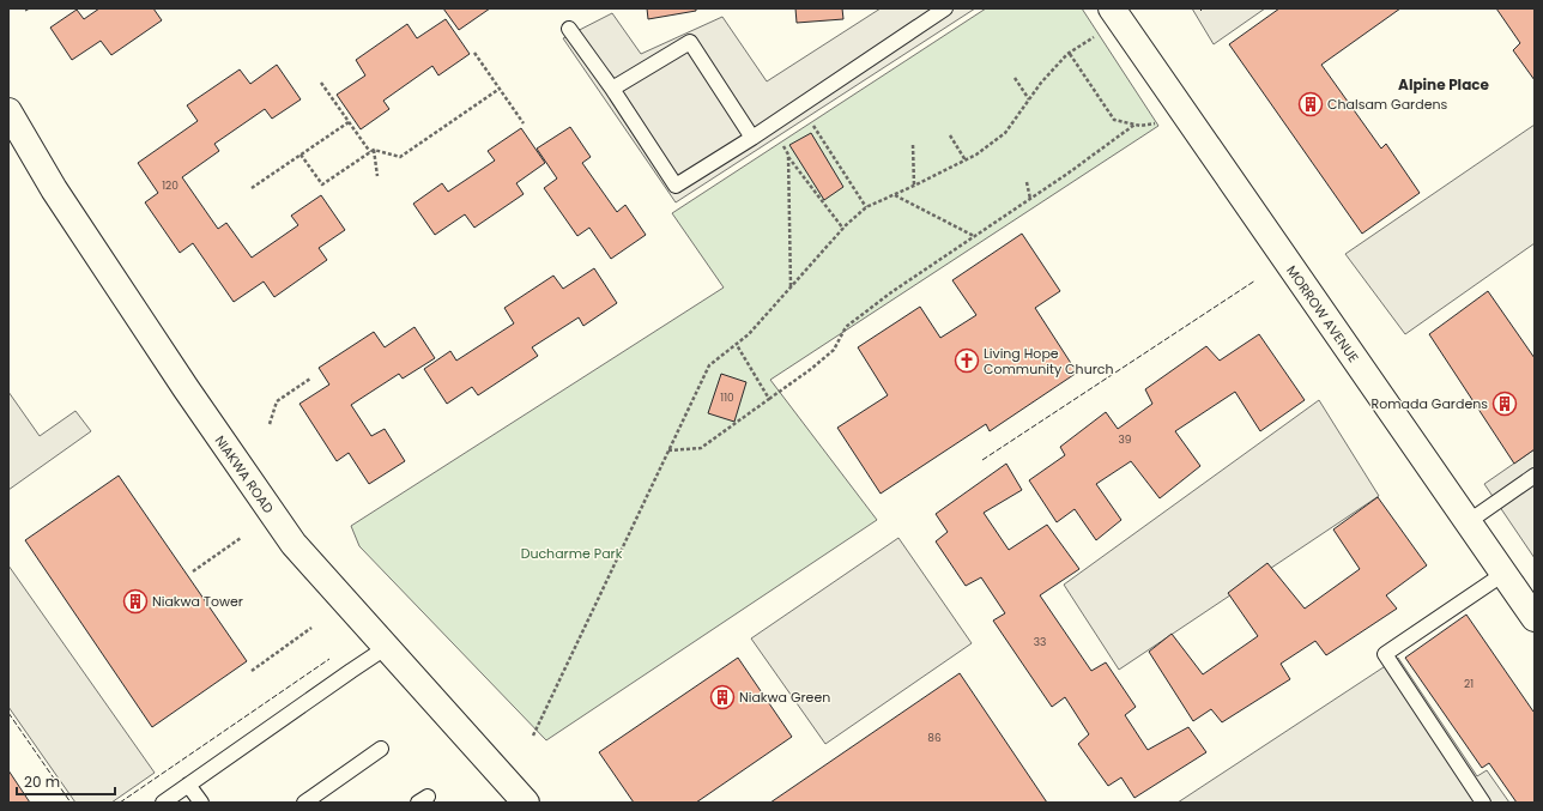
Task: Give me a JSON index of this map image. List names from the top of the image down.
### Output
{
  "streets": {
    "street": ["MORROW AVENUE", "NIAKWA ROAD"]
  },
  "districts": ["Alpine Place"],
  "parks": ["Ducharme Park"],
  "places": {
    "building": [
      "Chalsam Gardens",
      "Romada Gardens",
      "Niakwa Tower",
      "Niakwa Green"
    ],
    "church": ["Living Hope Community Church"]
  },
  "house_numbers": [
    "120",
    "110",
    "39",
    "33",
    "21",
    "86"
  ],
  "scale_bar": "20 m"
}
